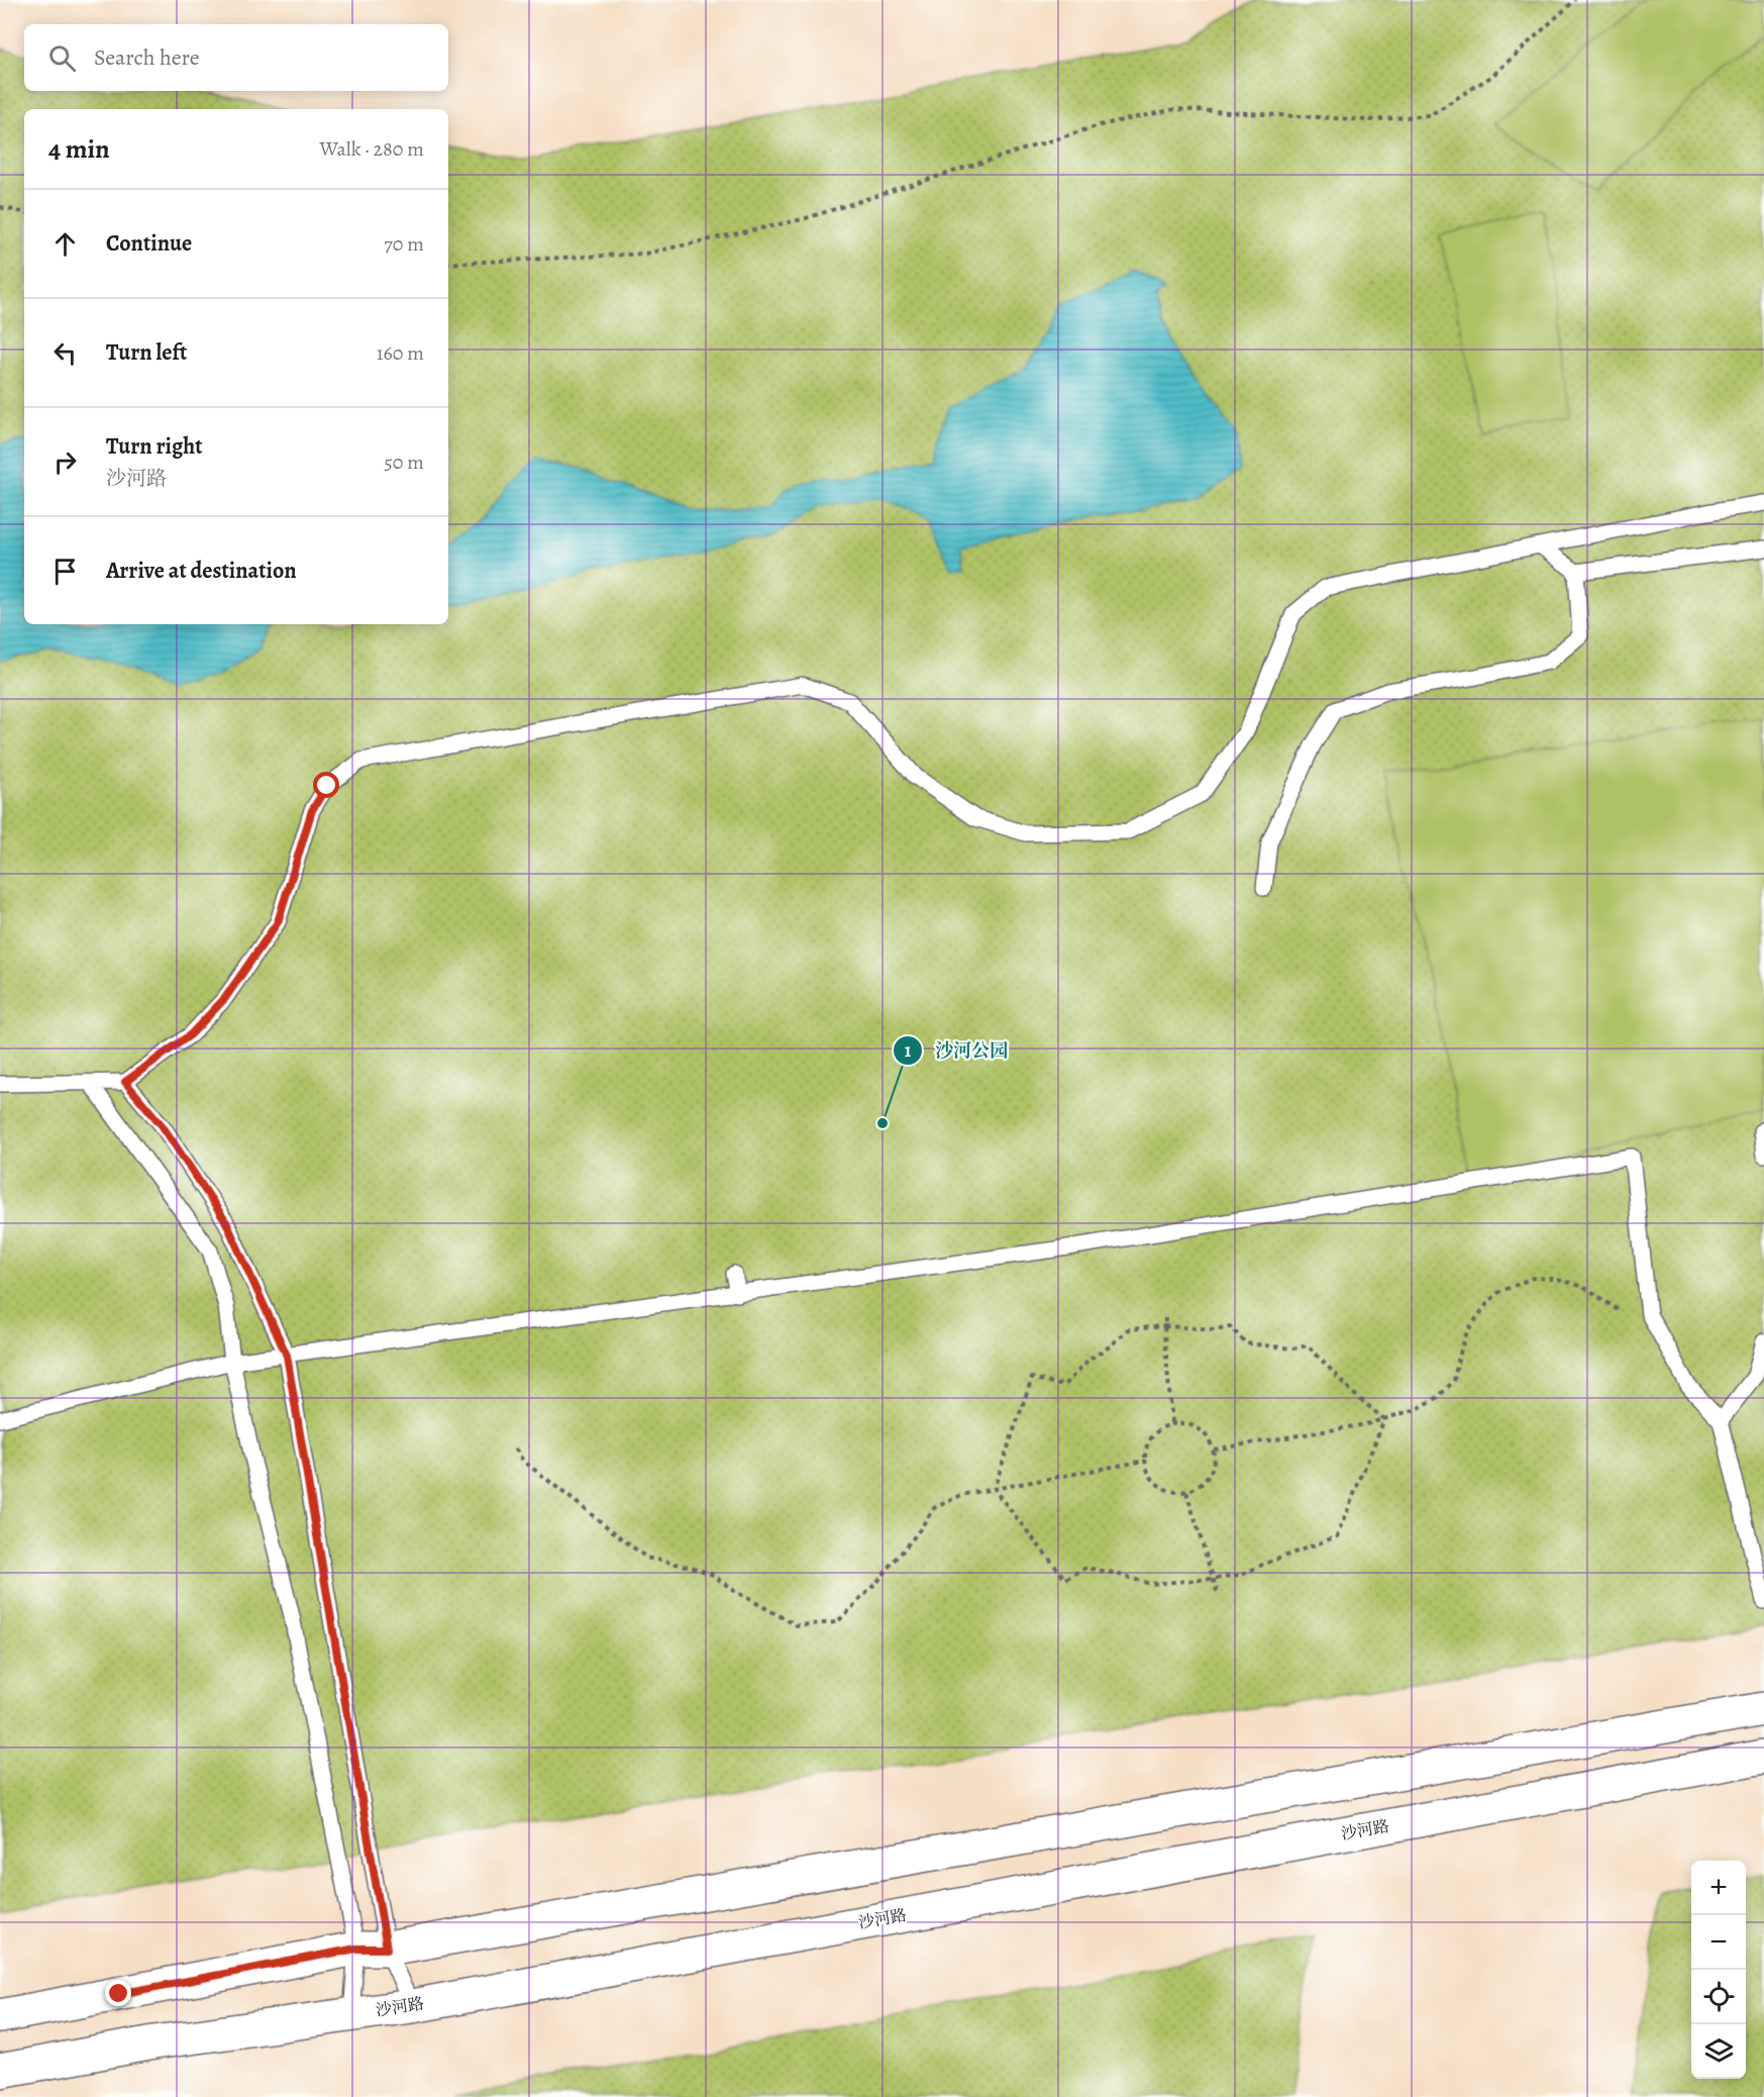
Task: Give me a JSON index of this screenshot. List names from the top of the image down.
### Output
{
  "streets": {
    "main road": ["沙河路"]
  },
  "places": ["沙河公园"],
  "page": {
    "search": "Search here",
    "heading": ["4 min", "Walk · 280 m"],
    "list": [
      ["Continue", "70 m"],
      ["Turn left", "160 m"],
      ["Turn right", "沙河路", "50 m"],
      "Arrive at destination"
    ],
    "map_buttons": ["+", "−"]
  }
}
